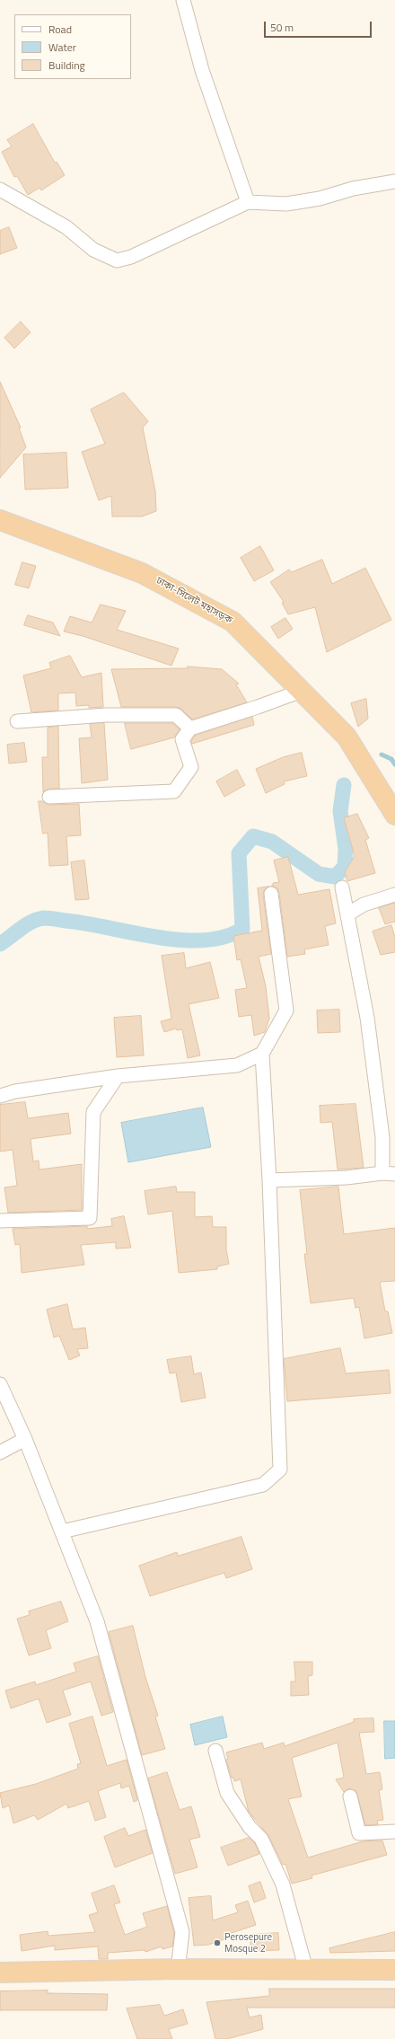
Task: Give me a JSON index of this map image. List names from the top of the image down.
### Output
{
  "streets": {
    "highway": ["ঢাকা-সিলেট মহাসড়ক"]
  },
  "places": ["Perosepure Mosque 2"],
  "legend": ["Road", "Water", "Building"],
  "scale_bar": "50 m"
}
